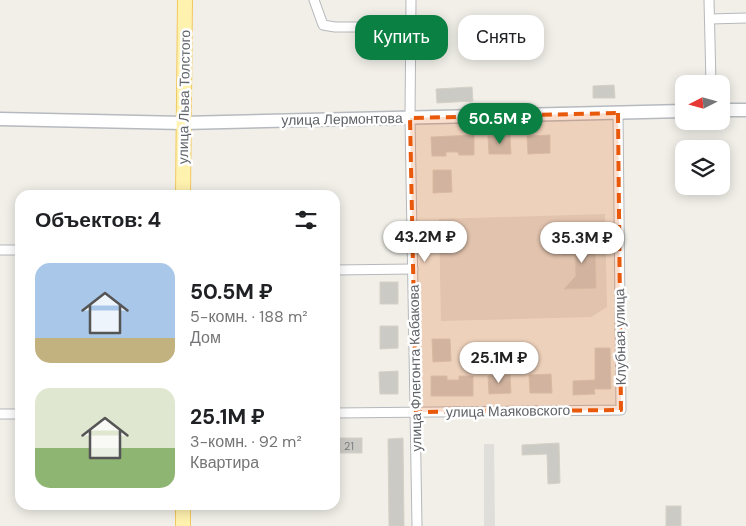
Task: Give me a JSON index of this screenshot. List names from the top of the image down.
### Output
{
  "streets": {
    "main road": ["улица Льва Толстого"],
    "street": [
      "улица Лермонтова",
      "Клубная улица",
      "улица Флегонта Кабакова",
      "улица Маяковского"
    ]
  },
  "crossings": [
    ["улица Льва Толстого", "улица Лермонтова"],
    ["улица Лермонтова", "Клубная улица"],
    ["улица Лермонтова", "улица Флегонта Кабакова"],
    ["Клубная улица", "улица Маяковского"],
    ["улица Флегонта Кабакова", "улица Маяковского"]
  ],
  "house_numbers": ["21"],
  "north": "left",
  "page": {
    "chip": ["Купить", "Снять"],
    "price": [
      "50.5M ₽",
      "43.2M ₽",
      "35.3M ₽",
      "25.1M ₽"
    ],
    "heading": "Объектов: 4",
    "list": [
      {
        "name": "50.5M ₽",
        "note": "5-комн. · 188 m² · Дом"
      },
      {
        "name": "25.1M ₽",
        "note": "3-комн. · 92 m² · Квартира"
      }
    ]
  }
}
